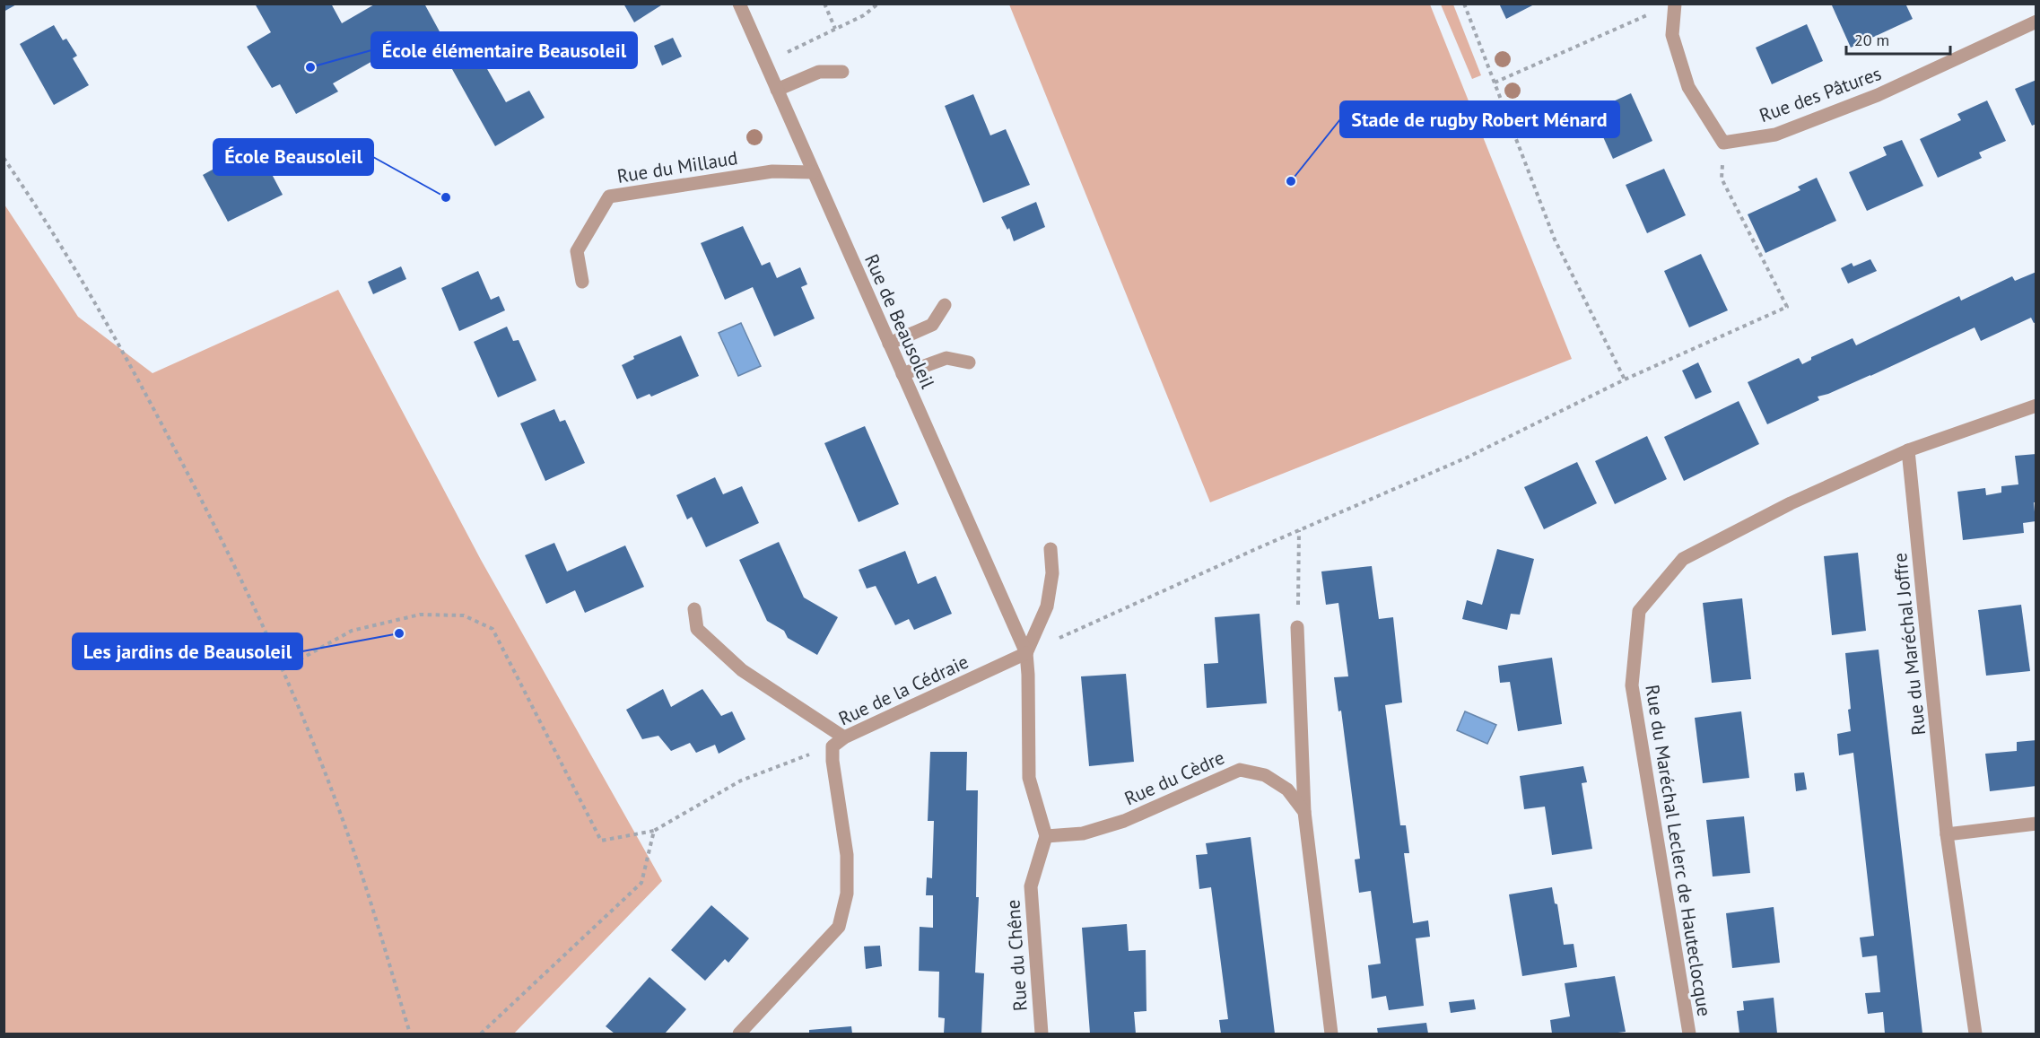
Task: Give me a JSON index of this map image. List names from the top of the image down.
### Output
{
  "streets": {
    "street": [
      "Rue des Pâtures",
      "Rue du Millaud",
      "Rue de Beausoleil",
      "Rue du Maréchal Joffre",
      "Rue de la Cédraie",
      "Rue du Cèdre",
      "Rue du Maréchal Leclerc de Hauteclocque",
      "Rue du Chêne"
    ]
  },
  "crossings": [
    ["Rue du Millaud", "Rue de Beausoleil"],
    ["Rue de Beausoleil", "Rue de la Cédraie"],
    ["Rue du Maréchal Joffre", "Rue du Maréchal Leclerc de Hauteclocque"],
    ["Rue du Cèdre", "Rue du Chêne"]
  ],
  "places": [
    "École élémentaire Beausoleil",
    "Stade de rugby Robert Ménard",
    "École Beausoleil",
    "Les jardins de Beausoleil"
  ],
  "scale_bar": "20 m"
}
